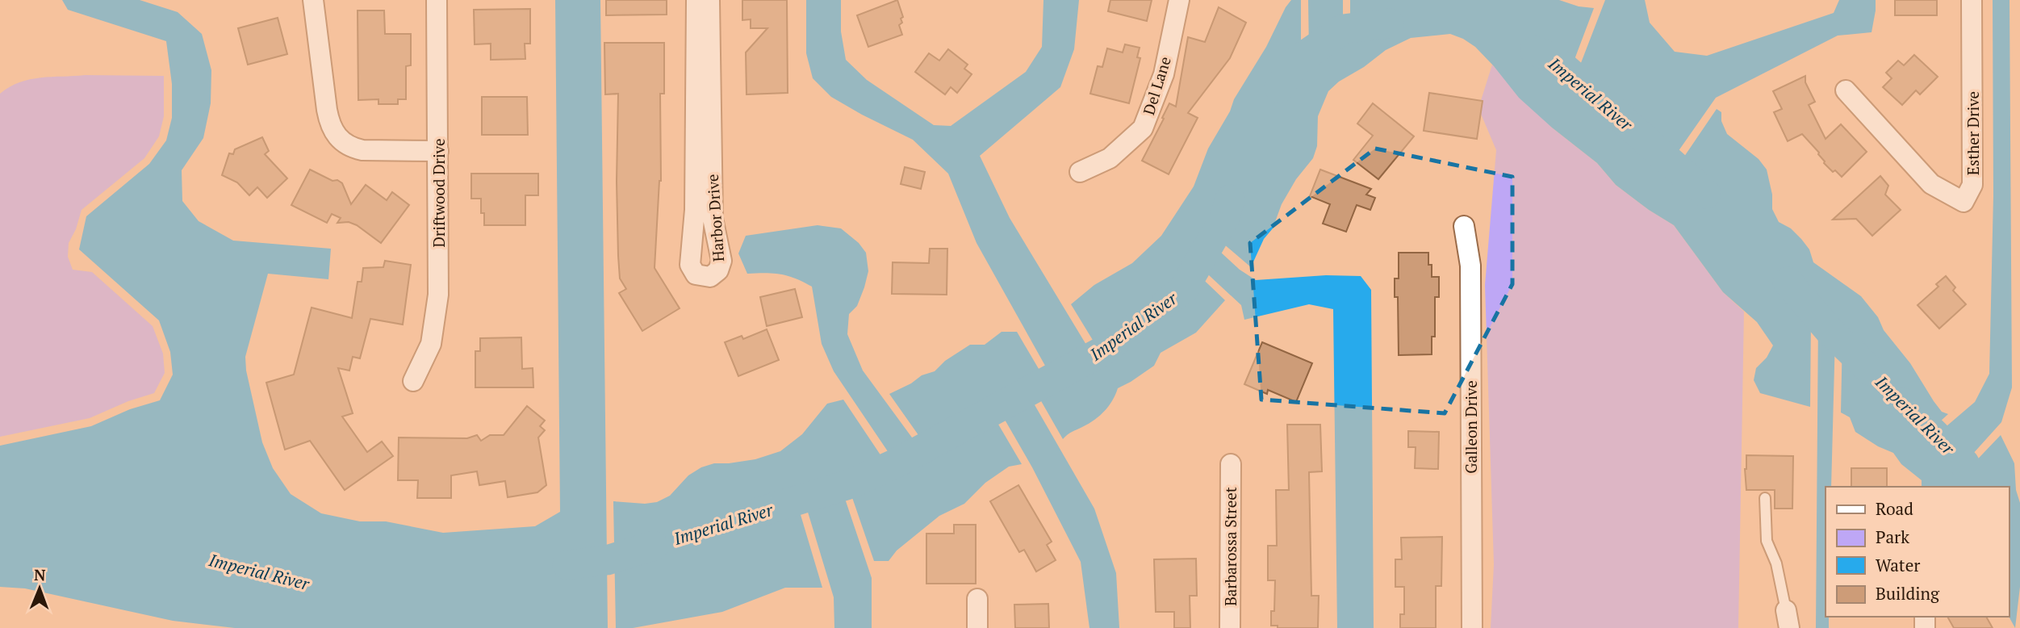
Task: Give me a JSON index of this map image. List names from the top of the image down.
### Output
{
  "streets": {
    "street": [
      "Del Lane",
      "Esther Drive",
      "Driftwood Drive",
      "Harbor Drive",
      "Galleon Drive",
      "Barbarossa Street"
    ]
  },
  "water": ["Imperial River"],
  "legend": [
    "Road",
    "Park",
    "Water",
    "Building"
  ],
  "north": "top"
}
